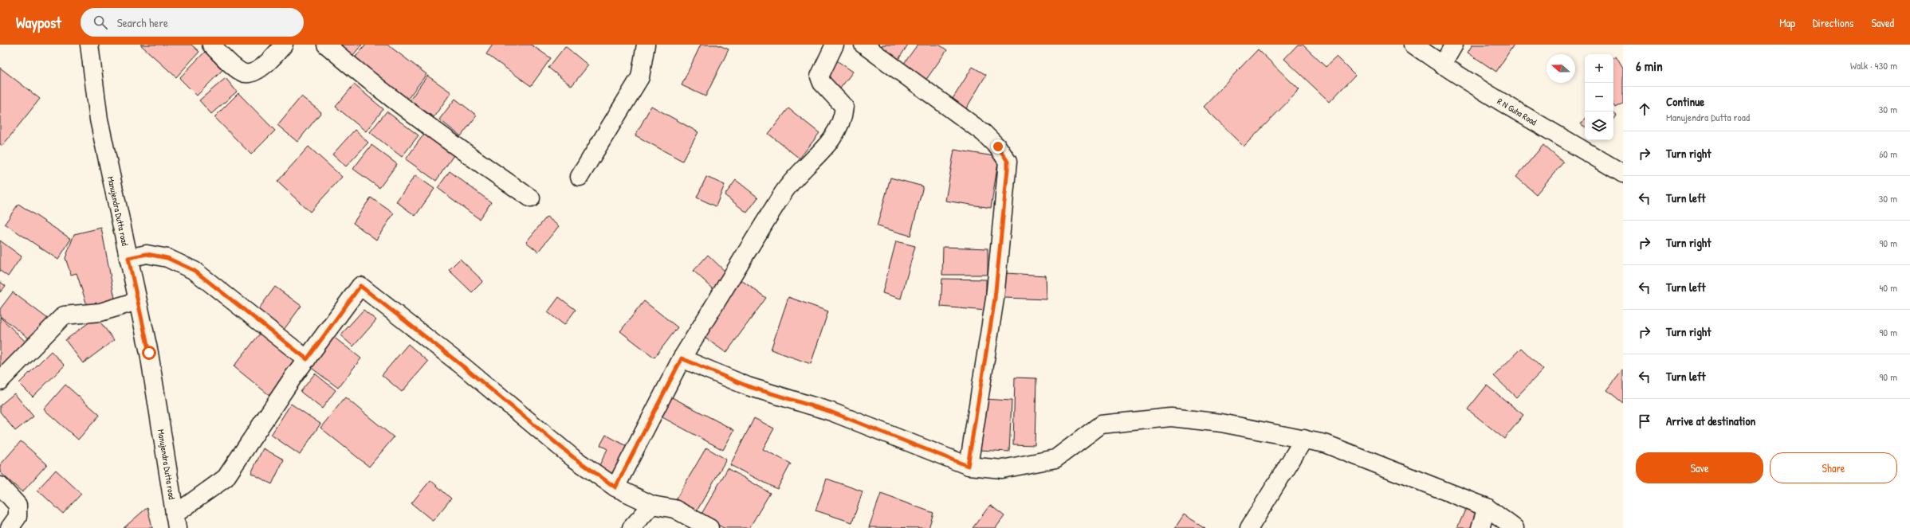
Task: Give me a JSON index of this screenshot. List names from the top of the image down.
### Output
{
  "streets": {
    "street": ["R N Guha Road", "Manujendra Dutta road"]
  },
  "north": "left",
  "page": {
    "header": "Waypost",
    "search": "Search here",
    "nav": ["Map", "Directions", "Saved"],
    "heading": ["6 min", "Walk · 430 m"],
    "map_buttons": ["+", "−"],
    "list": [
      ["Continue", "Manujendra Dutta road", "30 m"],
      ["Turn right", "60 m"],
      ["Turn left", "30 m"],
      ["Turn right", "90 m"],
      ["Turn left", "40 m"],
      ["Turn right", "90 m"],
      ["Turn left", "90 m"],
      "Arrive at destination"
    ],
    "buttons": ["Save", "Share"]
  }
}
